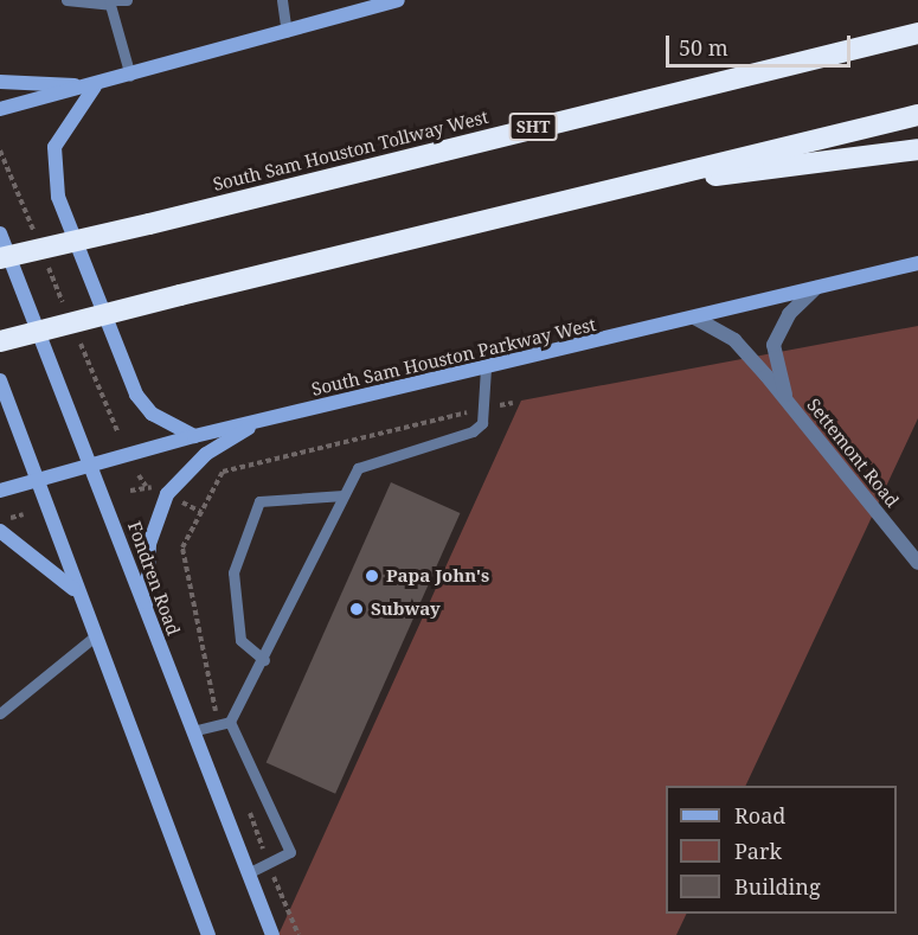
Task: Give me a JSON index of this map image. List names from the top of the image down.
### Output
{
  "streets": {
    "highway": ["SHT", "South Sam Houston Tollway West"],
    "main road": ["South Sam Houston Parkway West", "Fondren Road"],
    "street": ["Settemont Road"]
  },
  "crossings": [
    ["South Sam Houston Parkway West", "Settemont Road"],
    ["South Sam Houston Parkway West", "Fondren Road"]
  ],
  "places": ["Papa John's", "Subway"],
  "legend": ["Road", "Park", "Building"],
  "scale_bar": "50 m"
}
